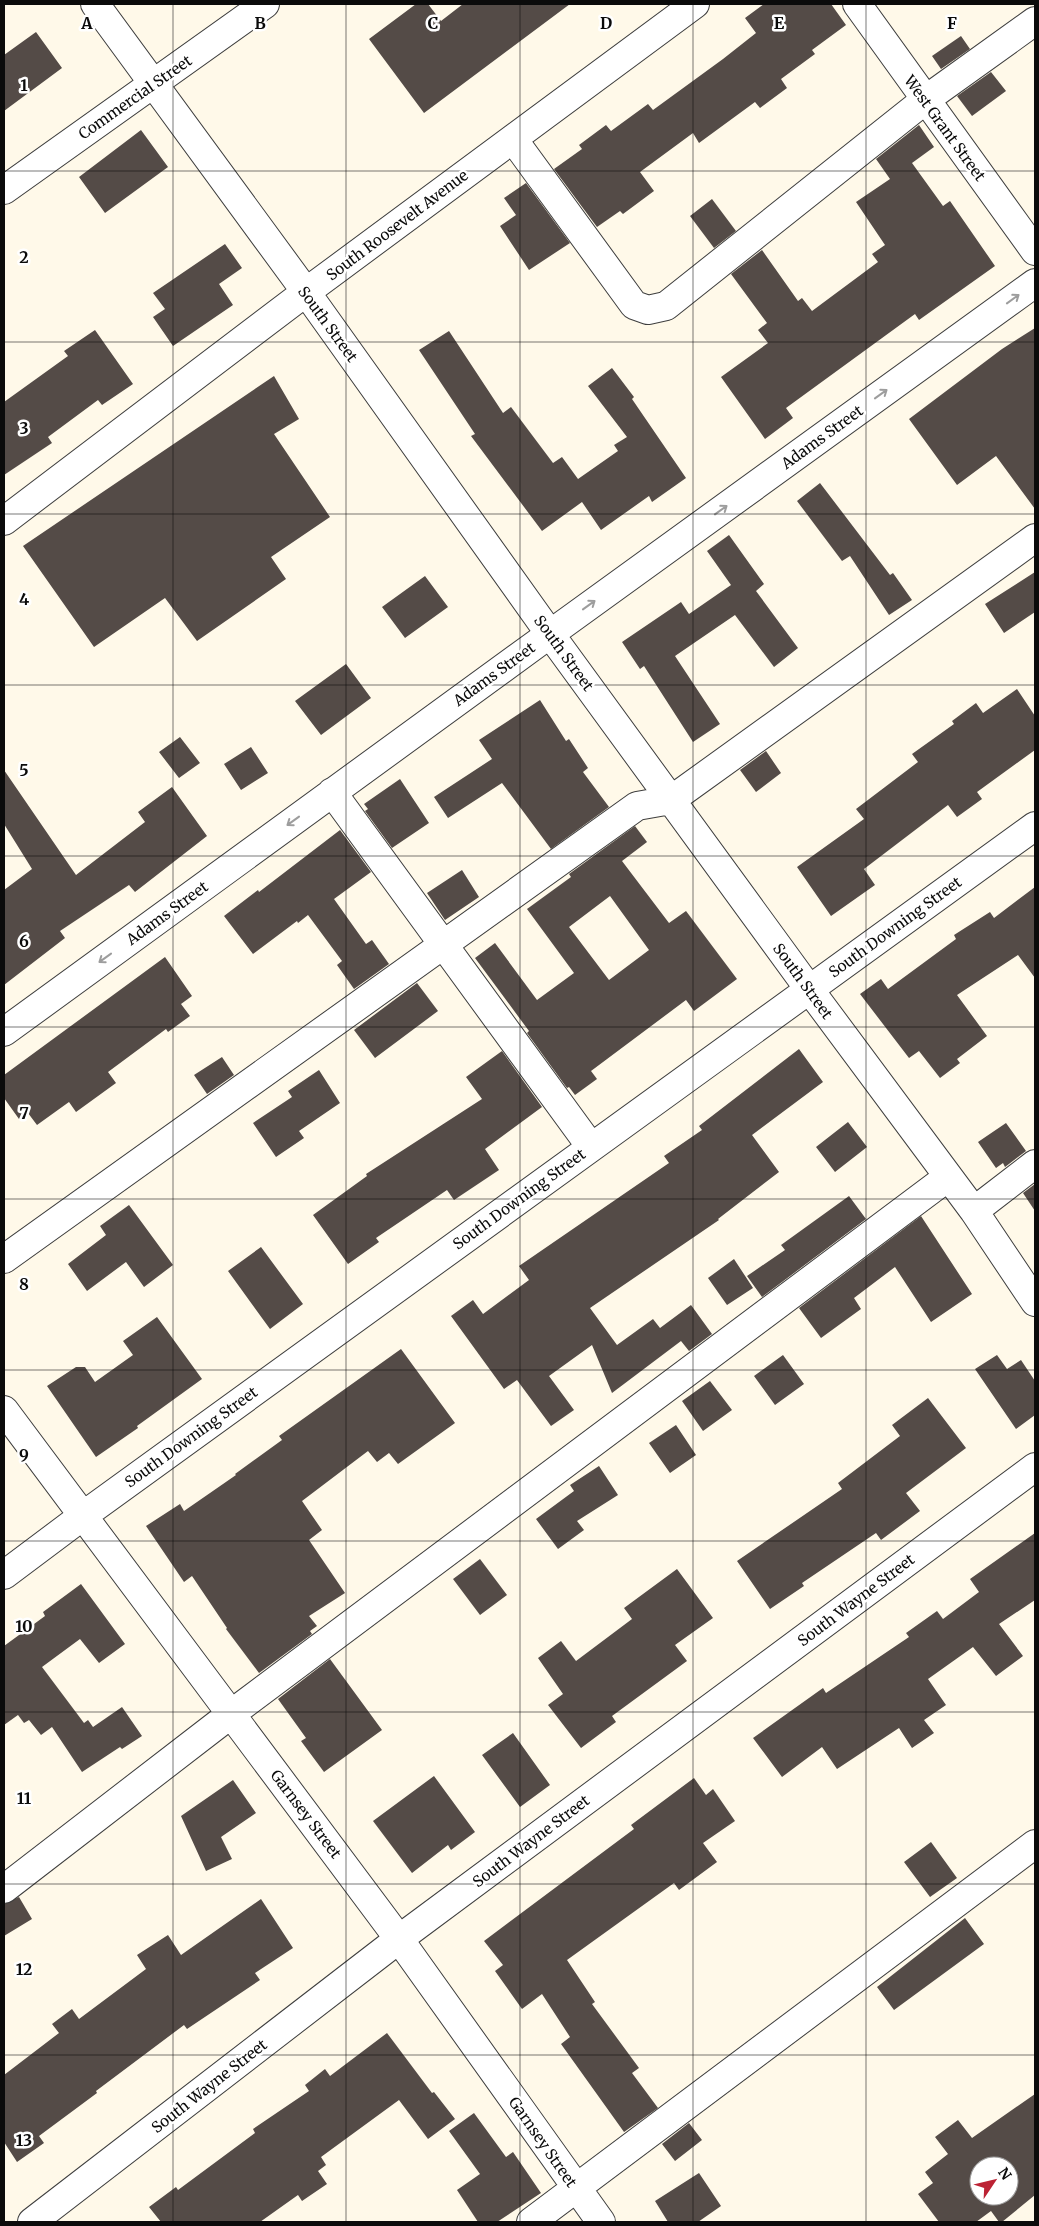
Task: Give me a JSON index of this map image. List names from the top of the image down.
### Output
{
  "streets": {
    "street": [
      "Commercial Street",
      "West Grant Street",
      "South Roosevelt Avenue",
      "South Street",
      "Adams Street",
      "South Downing Street",
      "South Wayne Street",
      "Garnsey Street"
    ]
  },
  "crossings": [
    ["Commercial Street", "South Street"],
    ["South Roosevelt Avenue", "South Street"],
    ["South Street", "Adams Street"],
    ["South Street", "South Downing Street"],
    ["South Downing Street", "Garnsey Street"],
    ["South Wayne Street", "Garnsey Street"]
  ],
  "north": "top right",
  "grid": {
    "columns": [
      "A",
      "B",
      "C",
      "D",
      "E",
      "F"
    ],
    "rows": [
      "1",
      "2",
      "3",
      "4",
      "5",
      "6",
      "7",
      "8",
      "9",
      "10",
      "11",
      "12",
      "13"
    ]
  }
}
